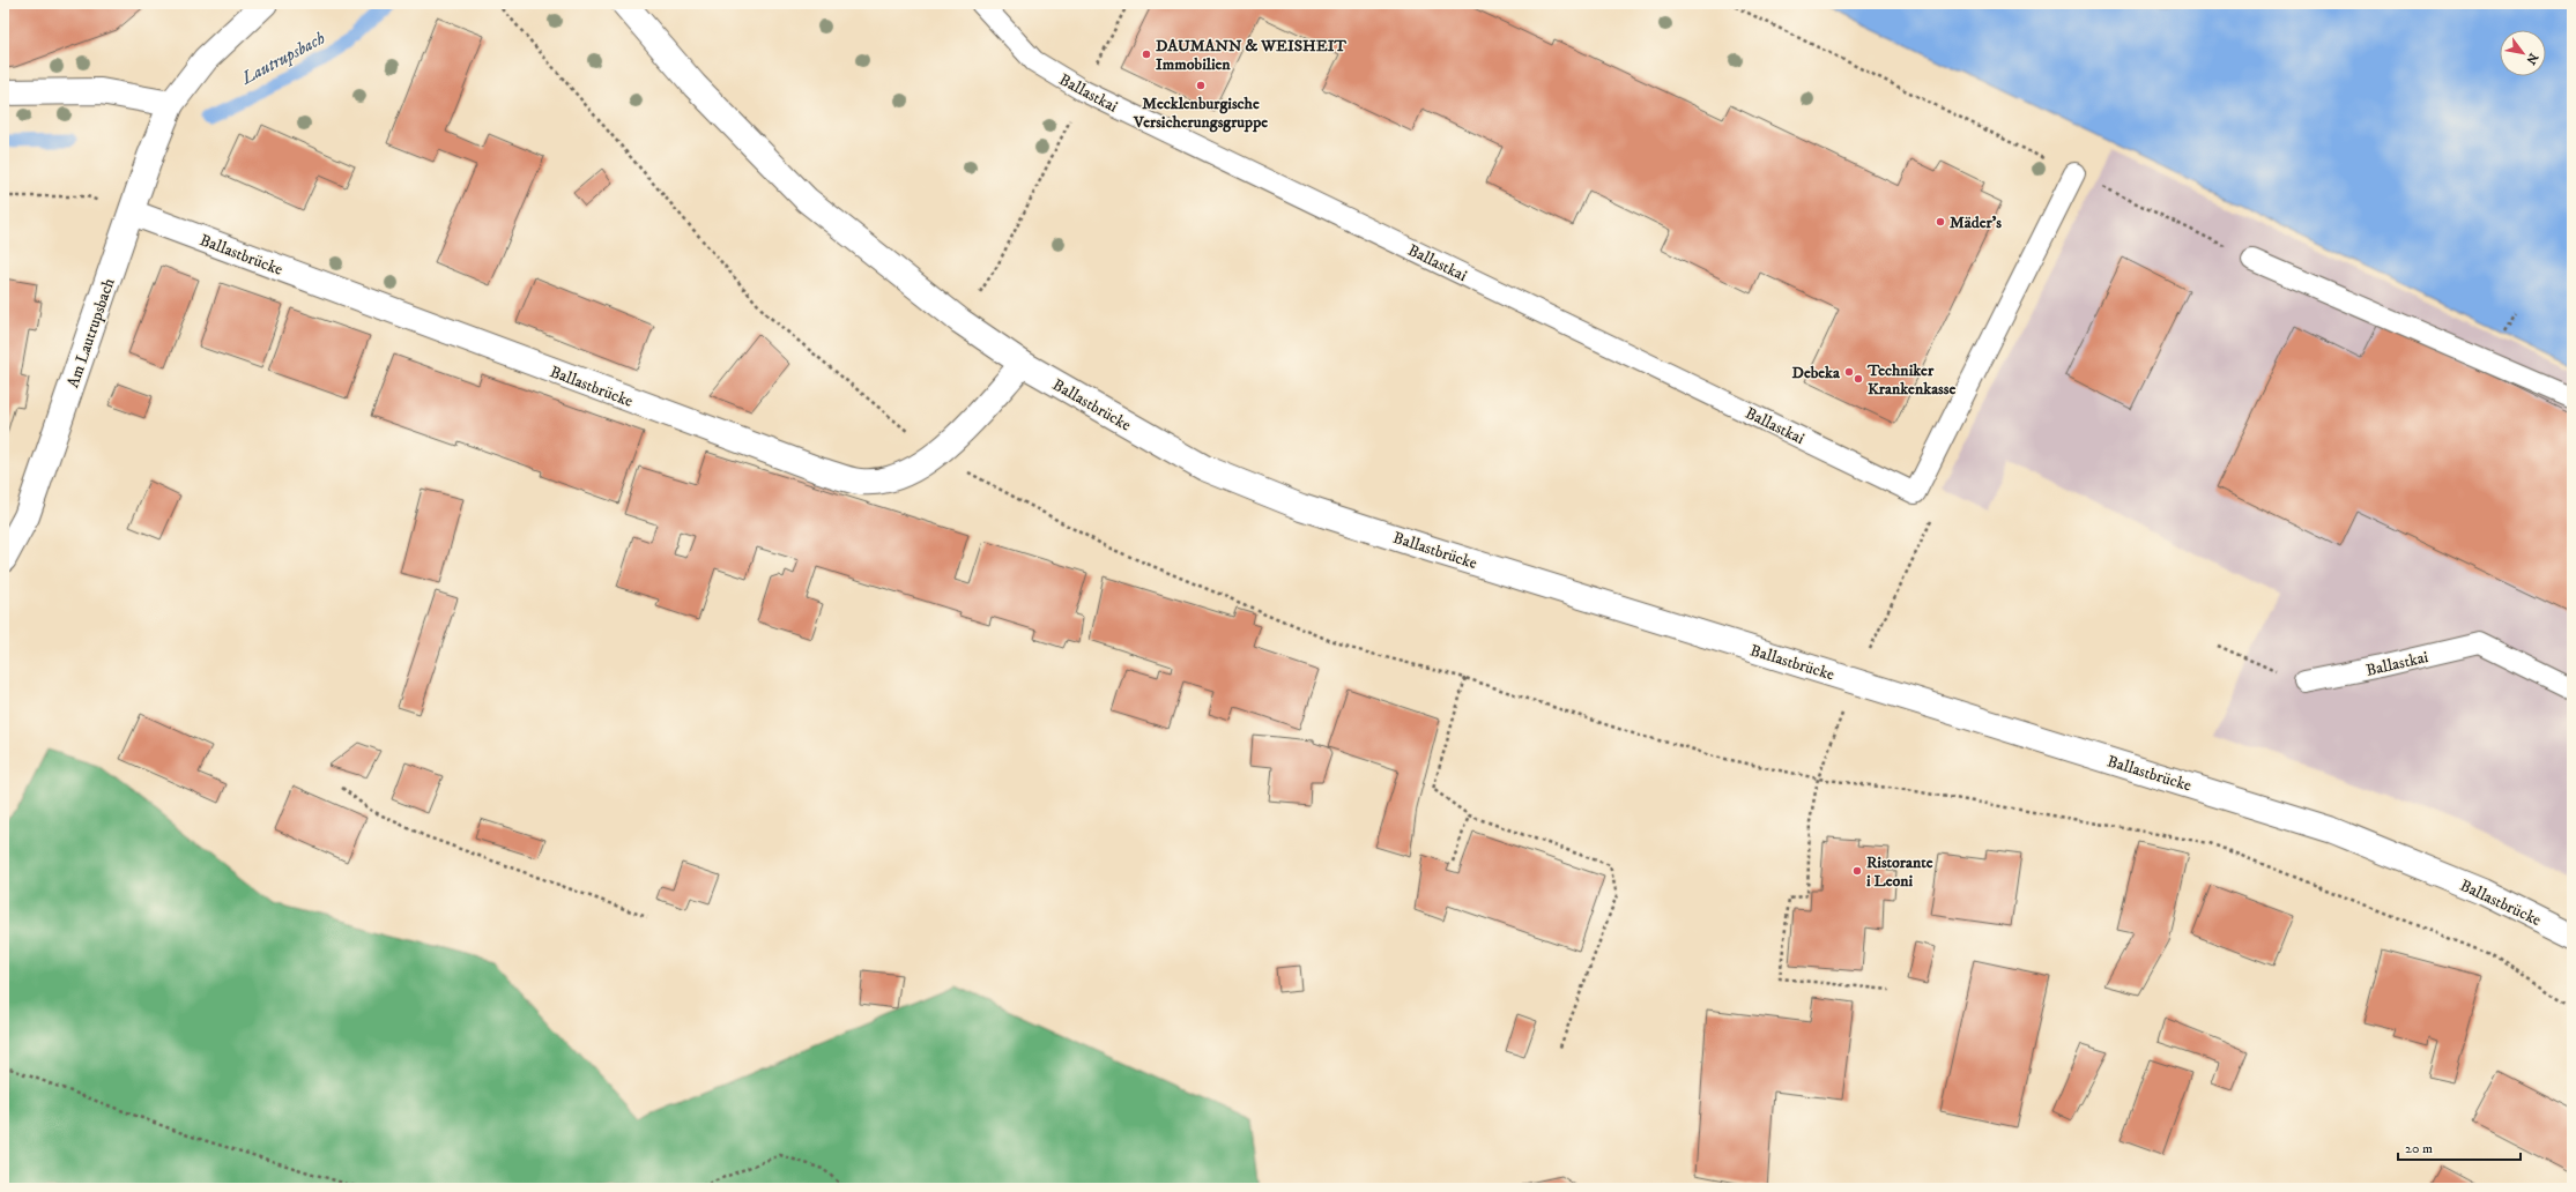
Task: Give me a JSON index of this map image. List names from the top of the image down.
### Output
{
  "streets": {
    "street": ["Ballastbrücke", "Am Lautrupsbach"],
    "lane": ["Ballastkai"]
  },
  "crossings": [
    ["Ballastbrücke", "Am Lautrupsbach"]
  ],
  "water": ["Lautrupsbach"],
  "places": [
    "DAUMANN & WEISHEIT Immobilien",
    "Mecklenburgische Versicherungsgruppe",
    "Mäder's",
    "Debeka",
    "Techniker Krankenkasse",
    "Ristorante i Leoni"
  ],
  "scale_bar": "20 m",
  "north": "bottom right"
}
